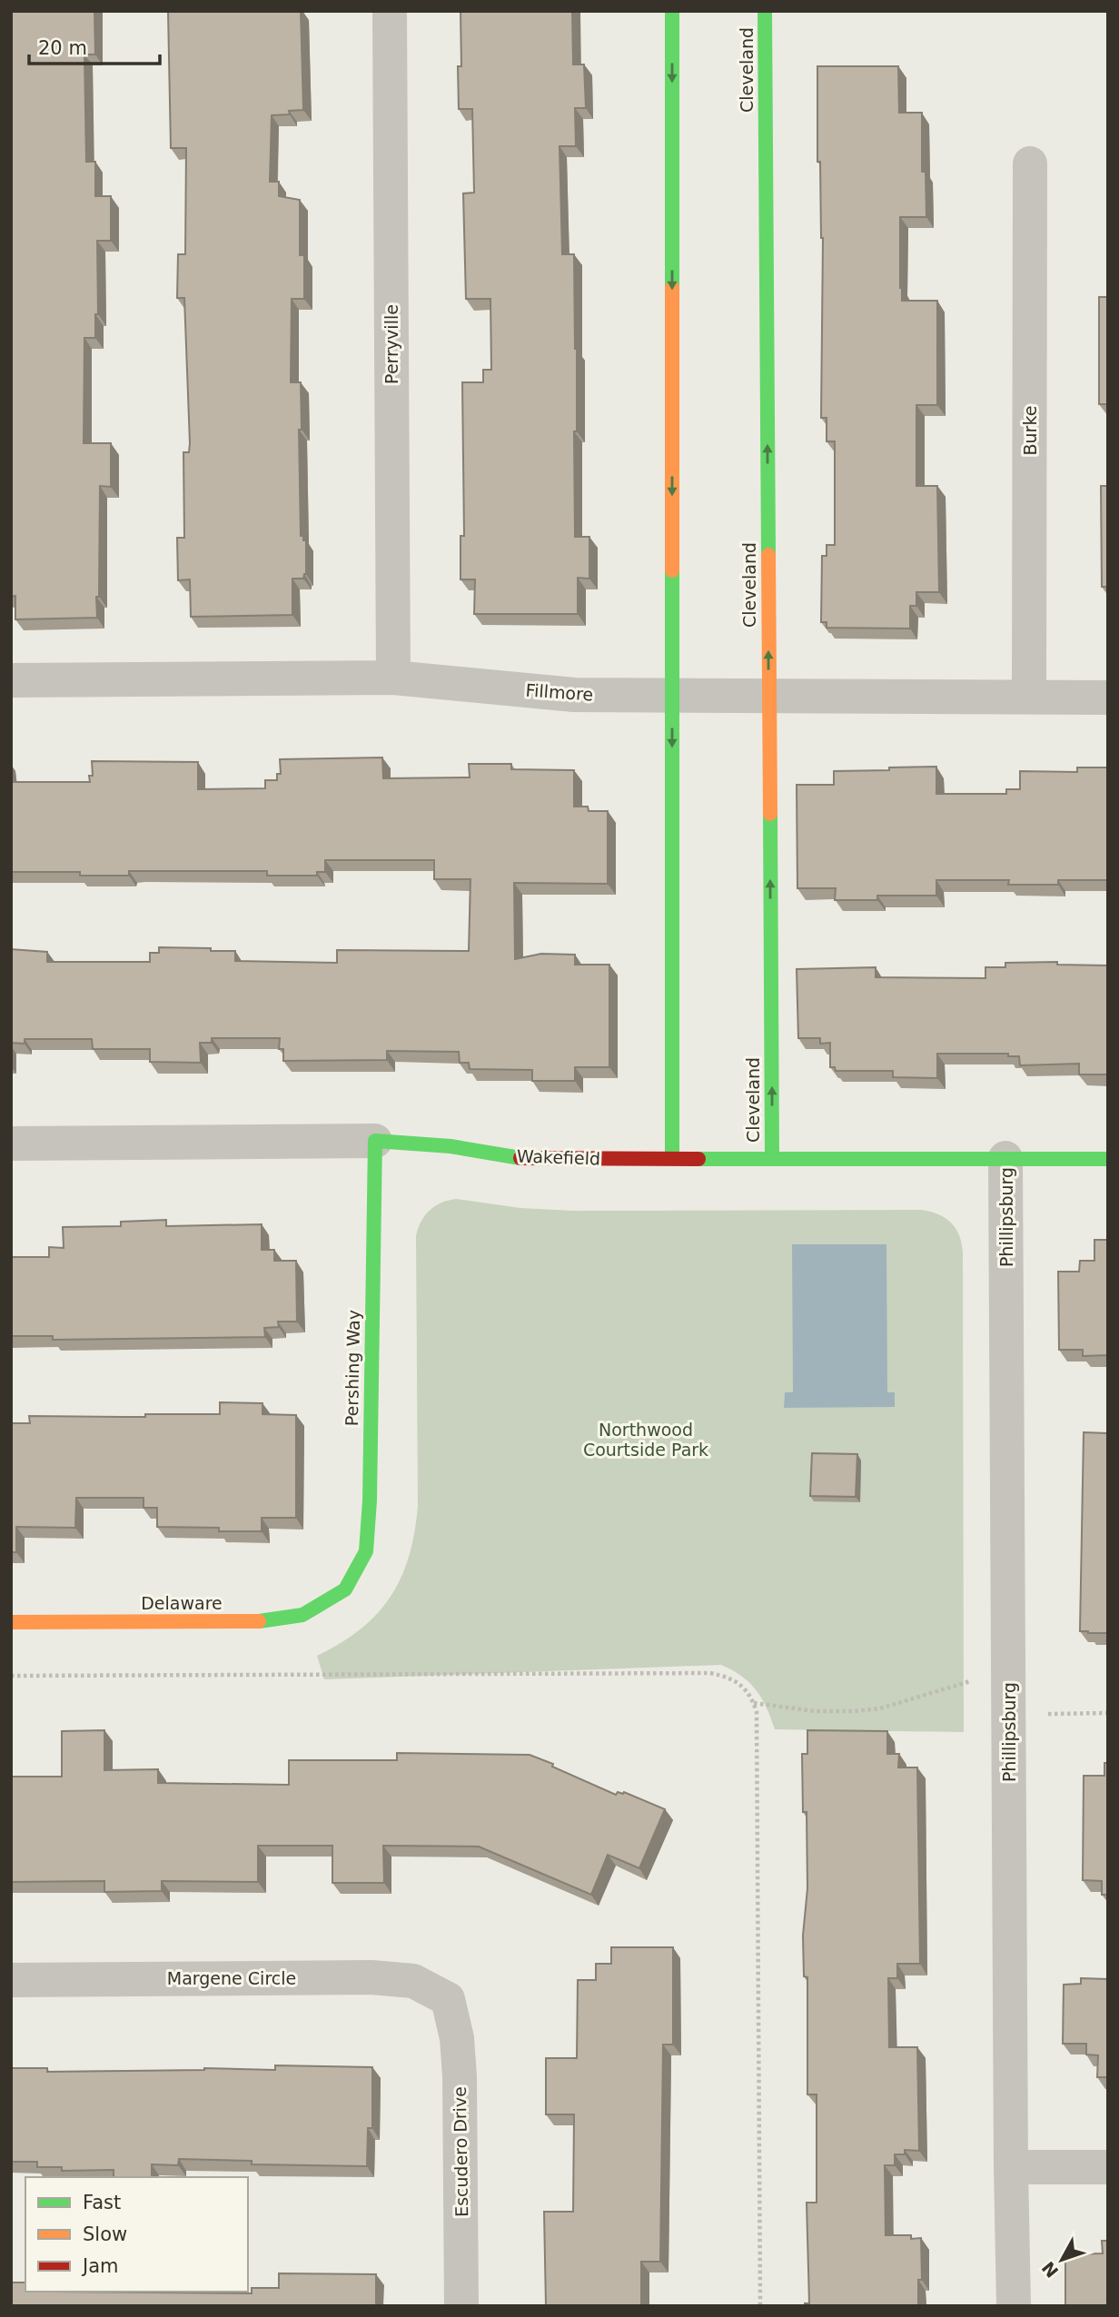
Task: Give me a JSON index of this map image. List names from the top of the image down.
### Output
{
  "streets": {
    "street": [
      "Cleveland",
      "Perryville",
      "Burke",
      "Fillmore",
      "Wakefield",
      "Phillipsburg",
      "Pershing Way",
      "Delaware",
      "Margene Circle",
      "Escudero Drive"
    ]
  },
  "crossings": [
    ["Cleveland", "Fillmore"],
    ["Cleveland", "Wakefield"],
    ["Perryville", "Fillmore"],
    ["Burke", "Fillmore"],
    ["Wakefield", "Phillipsburg"],
    ["Wakefield", "Pershing Way"],
    ["Pershing Way", "Delaware"],
    ["Margene Circle", "Escudero Drive"]
  ],
  "parks": ["Northwood Courtside Park"],
  "legend": ["Fast", "Slow", "Jam"],
  "scale_bar": "20 m",
  "north": "bottom left"
}
